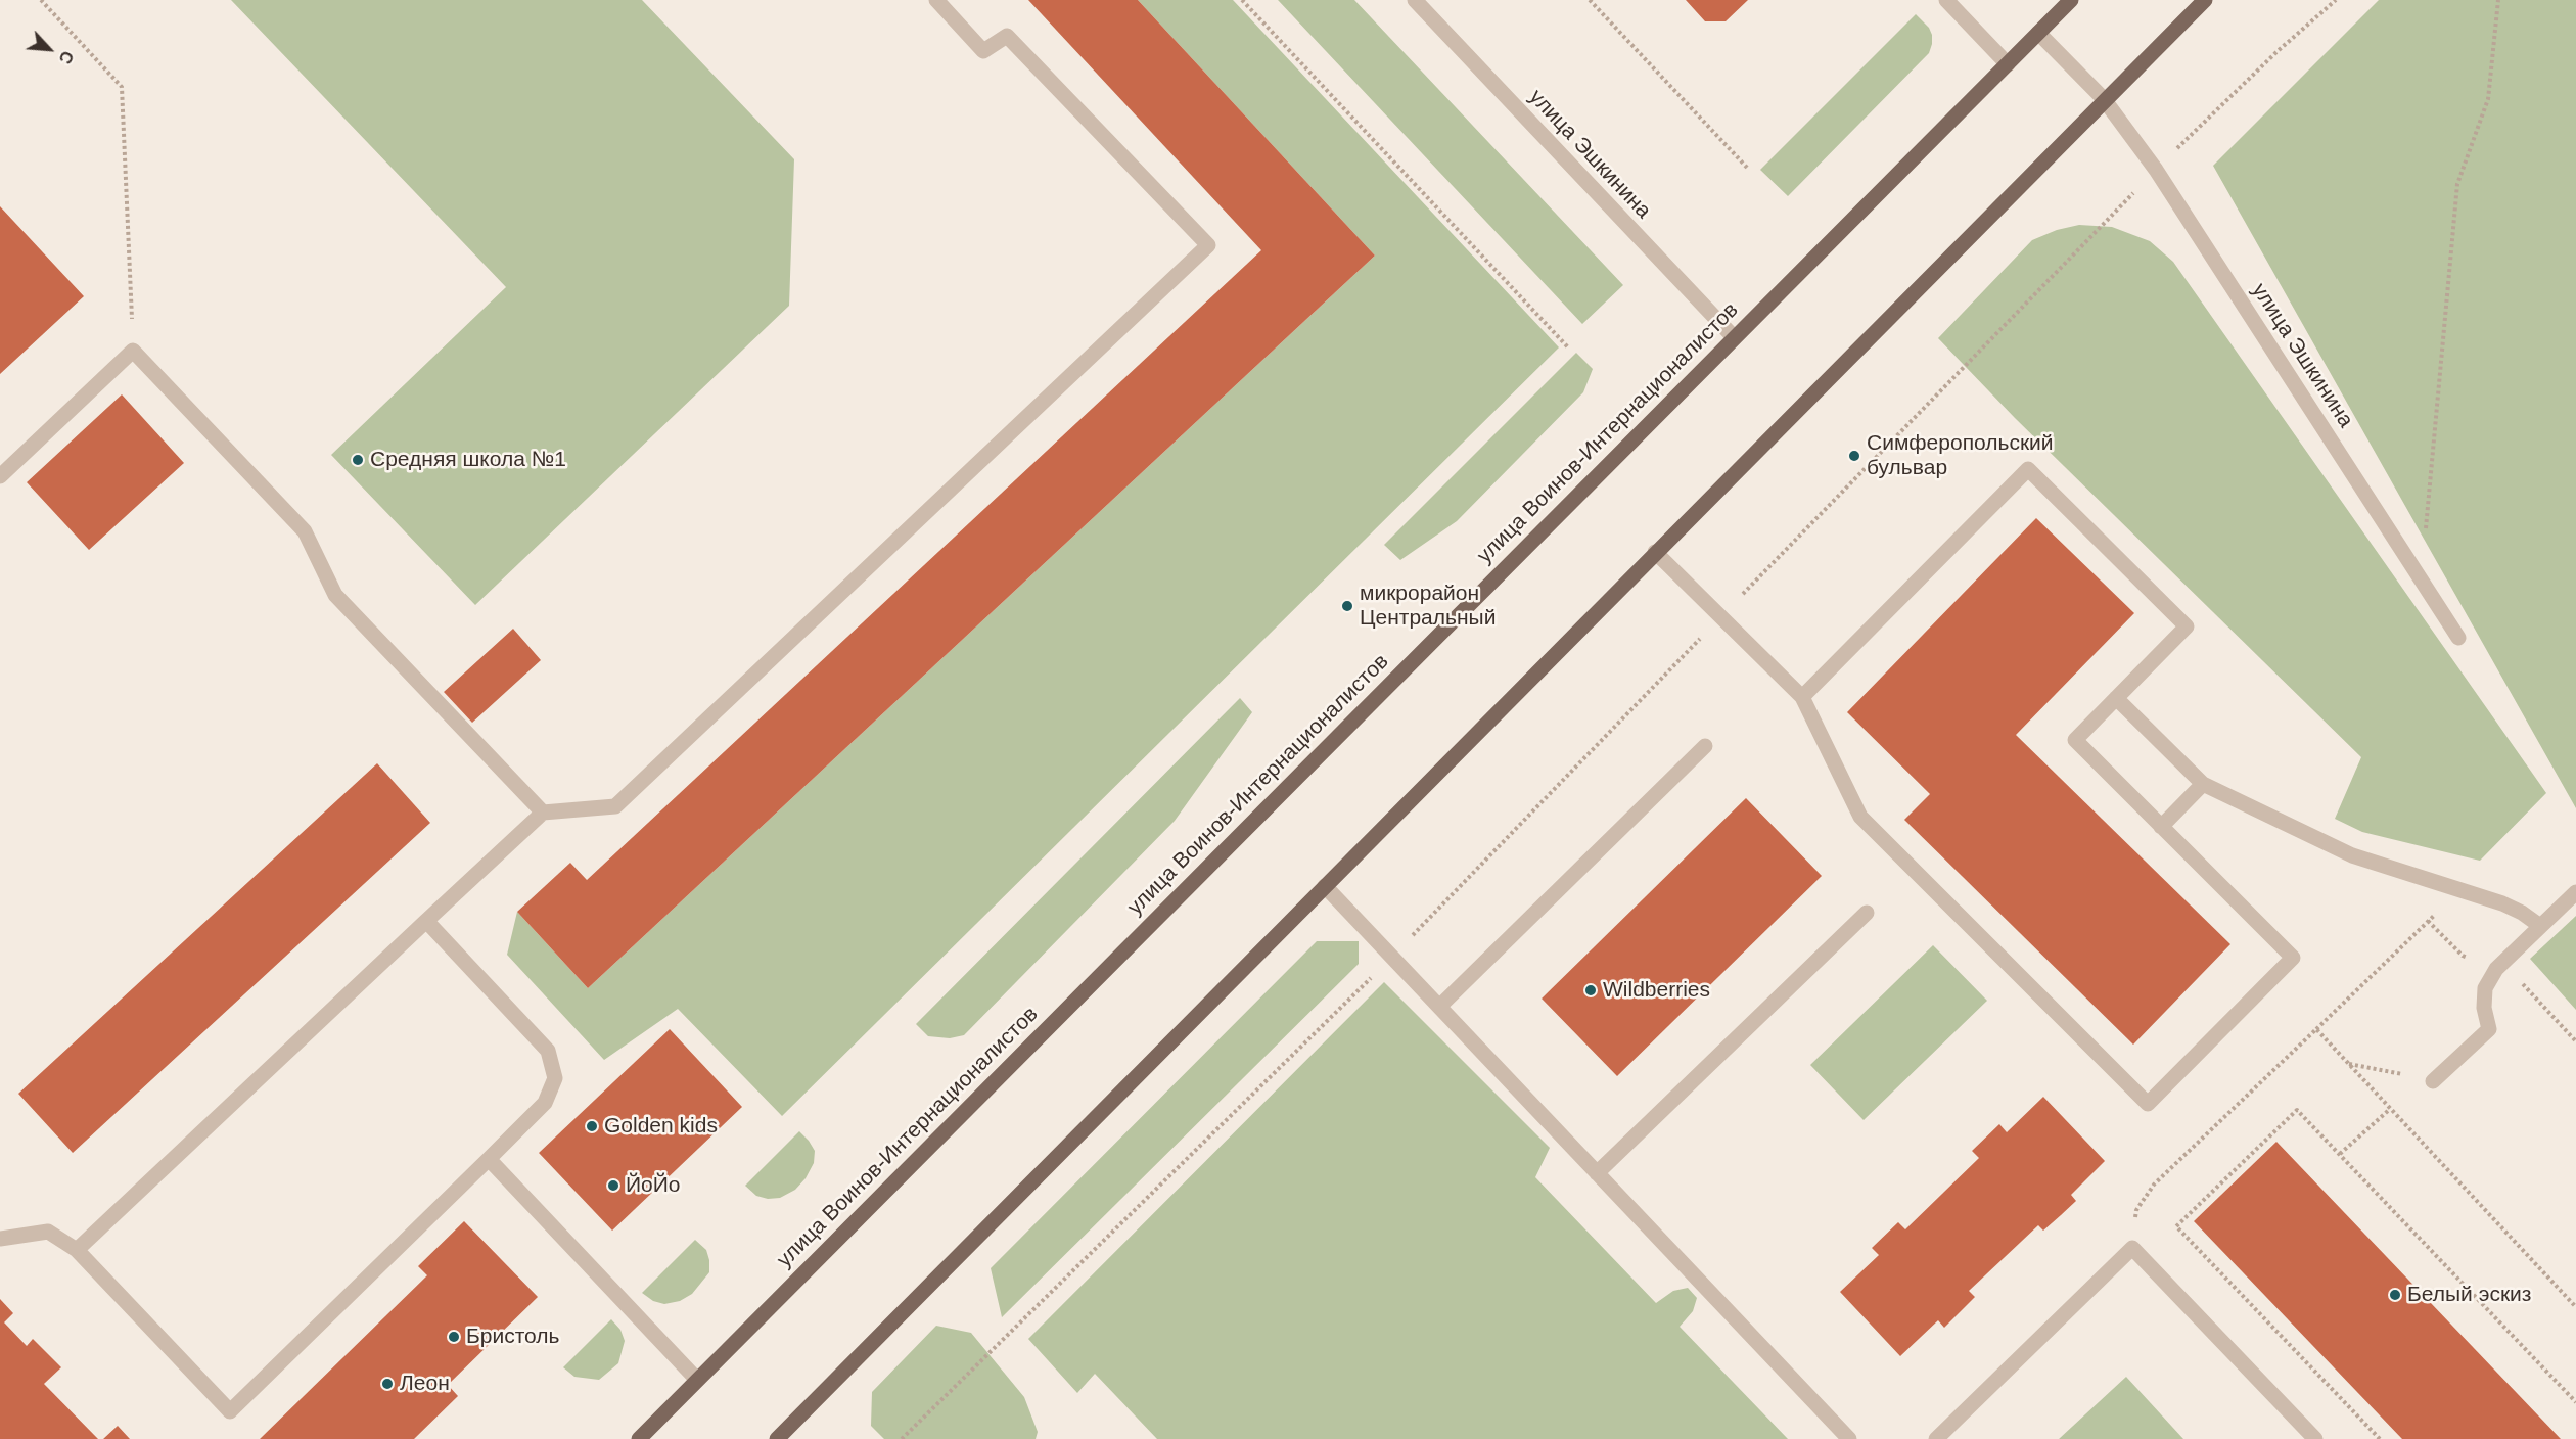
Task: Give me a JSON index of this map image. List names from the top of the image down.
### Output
{
  "streets": {
    "main road": ["улица Воинов-Интернационалистов"],
    "street": ["улица Эшкинина"]
  },
  "crossings": [
    ["улица Эшкинина", "улица Воинов-Интернационалистов"]
  ],
  "places": [
    "Симферопольский бульвар",
    "Средняя школа №1",
    "микрорайон Центральный",
    "Wildberries",
    "Golden kids",
    "ЙоЙо",
    "Белый эскиз",
    "Бристоль",
    "Леон"
  ],
  "north": "bottom right"
}
